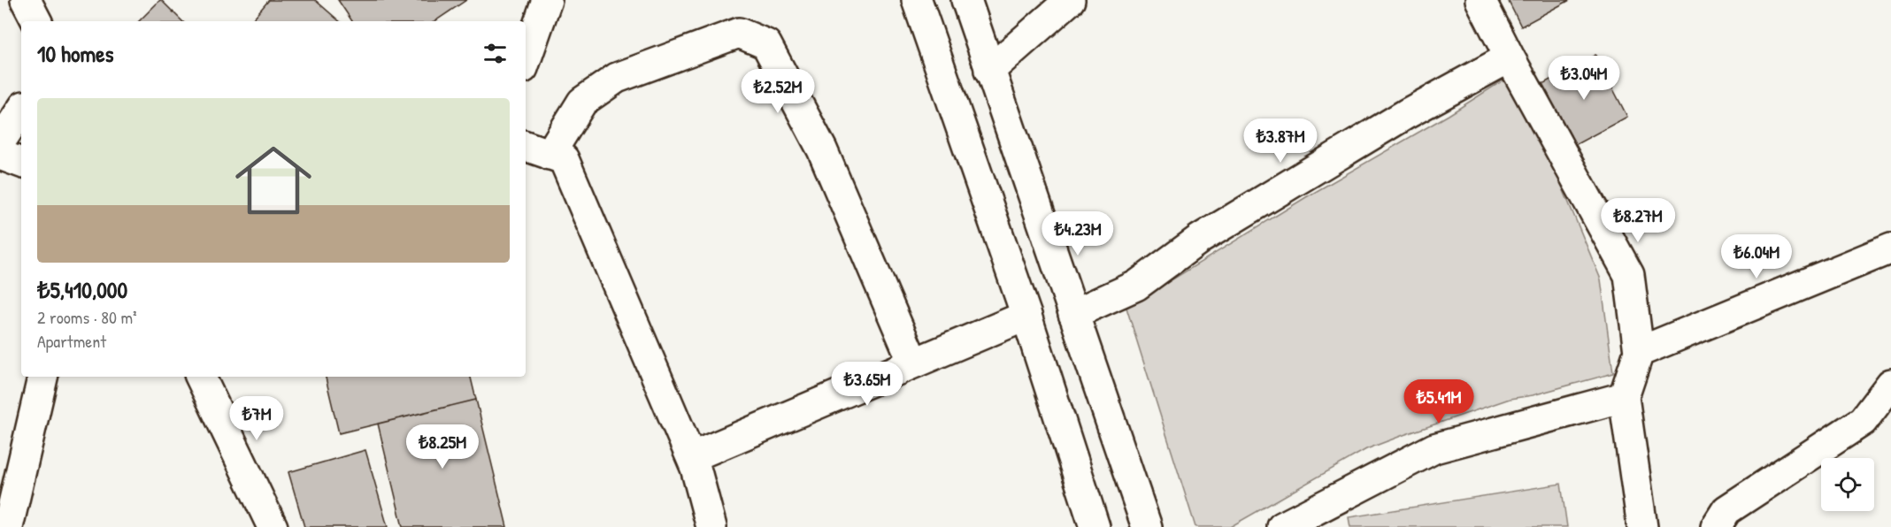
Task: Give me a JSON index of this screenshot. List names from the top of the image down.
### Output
{
  "page": {
    "heading": "10 homes",
    "price": [
      "₺3.04M",
      "₺2.52M",
      "₺3.87M",
      "₺8.27M",
      "₺4.23M",
      "₺6.04M",
      "₺3.65M",
      "₺5.41M",
      "₺7M",
      "₺8.25M"
    ],
    "list": [
      {
        "name": "₺5,410,000",
        "note": "2 rooms · 80 m² · Apartment"
      }
    ]
  }
}
